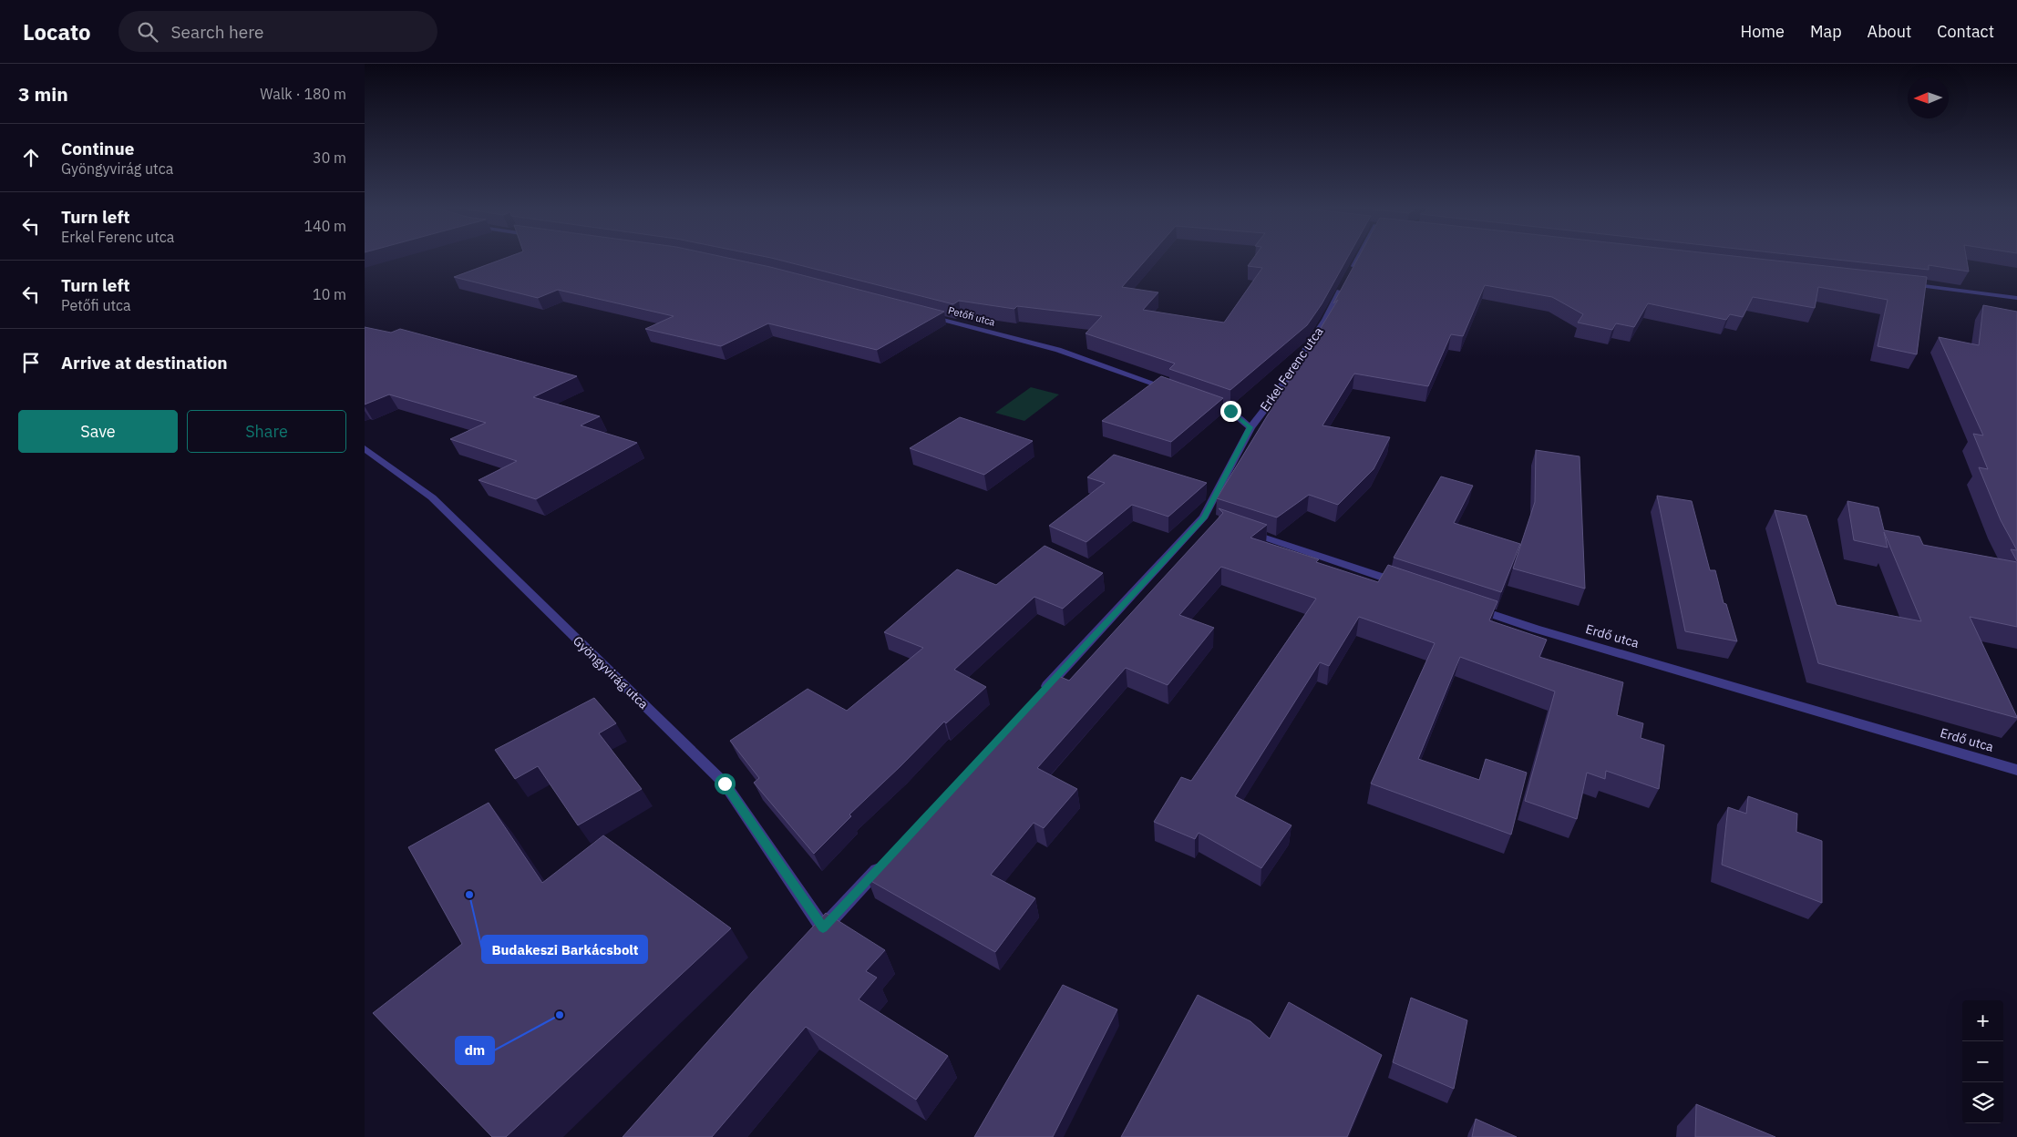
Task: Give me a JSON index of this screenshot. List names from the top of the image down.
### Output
{
  "streets": {
    "street": [
      "Petőfi utca",
      "Erkel Ferenc utca",
      "Erdő utca",
      "Gyöngyvirág utca"
    ]
  },
  "places": ["Budakeszi Barkácsbolt", "dm"],
  "north": "left",
  "page": {
    "header": "Locato",
    "search": "Search here",
    "nav": [
      "Home",
      "Map",
      "About",
      "Contact"
    ],
    "heading": ["3 min", "Walk · 180 m"],
    "list": [
      ["Continue", "Gyöngyvirág utca", "30 m"],
      ["Turn left", "Erkel Ferenc utca", "140 m"],
      ["Turn left", "Petőfi utca", "10 m"],
      "Arrive at destination"
    ],
    "buttons": ["Save", "Share"],
    "map_buttons": ["+", "−"]
  }
}
